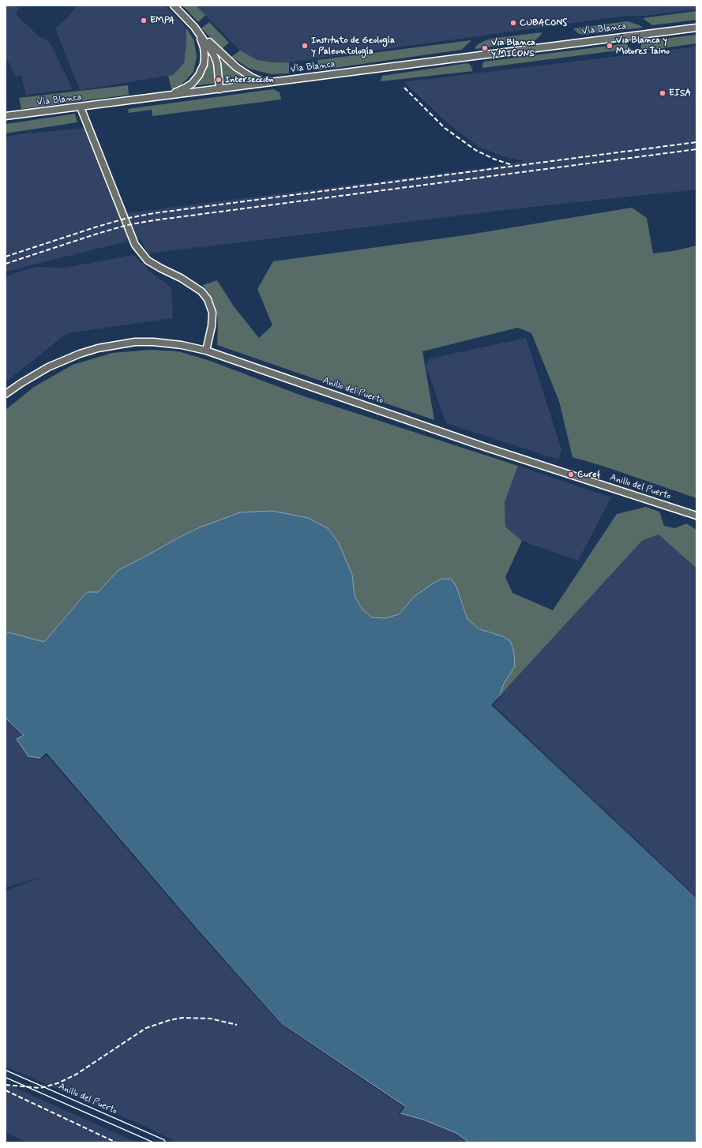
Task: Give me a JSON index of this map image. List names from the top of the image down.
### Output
{
  "streets": {
    "main road": ["Vía Blanca", "Anillo del Puerto"]
  },
  "places": [
    "EMPA",
    "CUBACONS",
    "Instituto de Geología y Paleontología",
    "Via Blanca y Motores Taino",
    "Via Blanca y MICONS",
    "Intersección",
    "EISA",
    "Curef"
  ]
}
